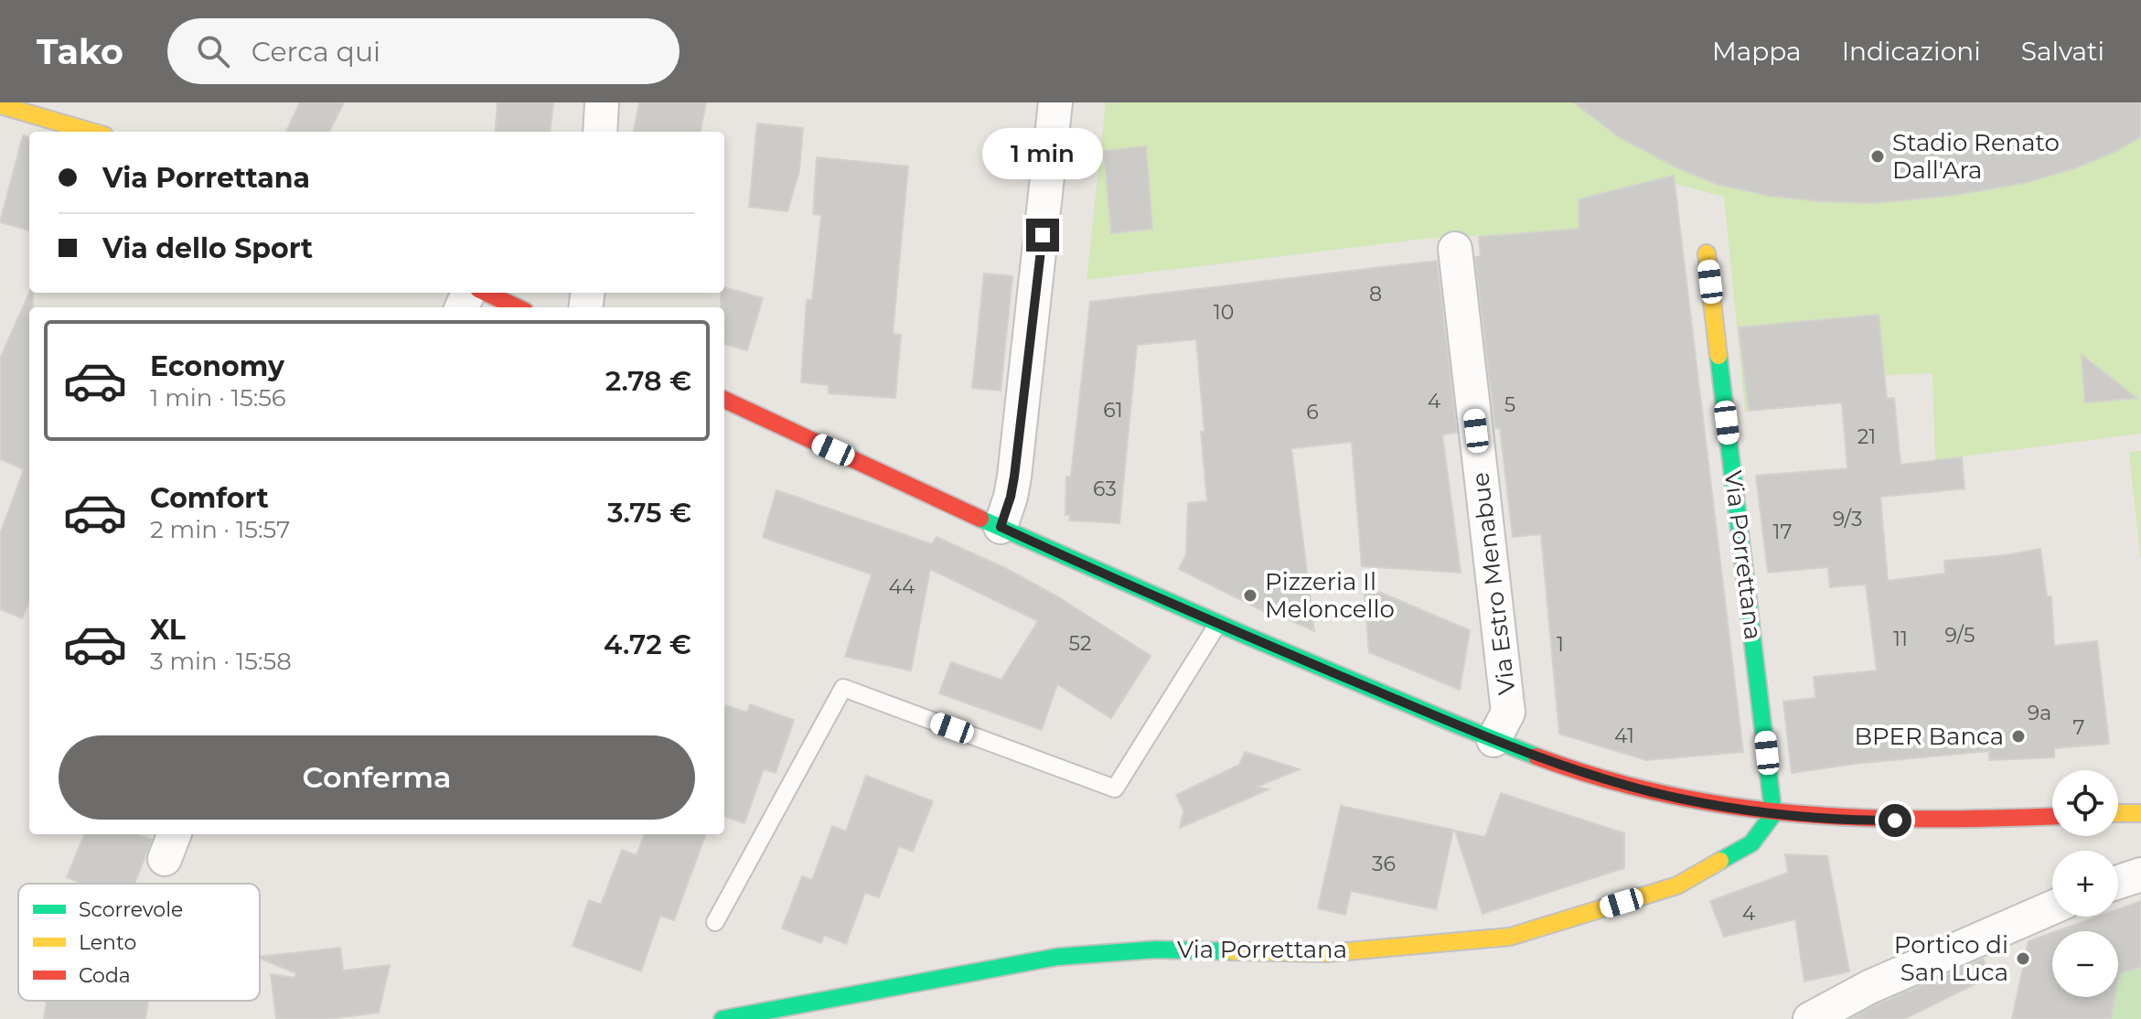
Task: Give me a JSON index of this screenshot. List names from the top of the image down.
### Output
{
  "streets": {
    "main road": ["Via Porrettana"],
    "street": ["Via Estro Menabue"]
  },
  "places": [
    "Stadio Renato Dall'Ara",
    "Pizzeria Il Meloncello",
    "BPER Banca",
    "Portico di San Luca"
  ],
  "house_numbers": [
    "8",
    "10",
    "4",
    "5",
    "61",
    "6",
    "21",
    "63",
    "9/3",
    "17",
    "44",
    "9/5",
    "11",
    "52",
    "1",
    "9a",
    "7",
    "41",
    "36",
    "4"
  ],
  "legend": ["Scorrevole", "Lento", "Coda"],
  "page": {
    "header": "Tako",
    "search": "Cerca qui",
    "nav": ["Mappa", "Indicazioni", "Salvati"],
    "bubble": "1 min",
    "banner": ["Via Porrettana", "Via dello Sport"],
    "list": [
      {
        "name": "Economy",
        "note": "1 min · 15:56",
        "value": "2.78 €"
      },
      {
        "name": "Comfort",
        "note": "2 min · 15:57",
        "value": "3.75 €"
      },
      {
        "name": "XL",
        "note": "3 min · 15:58",
        "value": "4.72 €"
      }
    ],
    "buttons": "Conferma",
    "map_buttons": ["+", "−"]
  }
}
